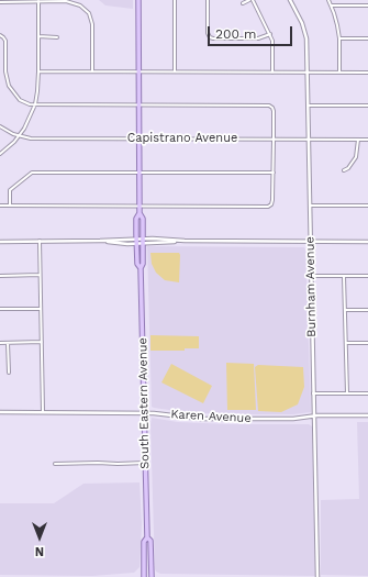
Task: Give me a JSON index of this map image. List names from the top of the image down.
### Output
{
  "streets": {
    "main road": ["South Eastern Avenue"],
    "street": ["Capistrano Avenue", "Burnham Avenue", "Karen Avenue"]
  },
  "crossings": [
    ["Capistrano Avenue", "Burnham Avenue"],
    ["Capistrano Avenue", "South Eastern Avenue"],
    ["Burnham Avenue", "Karen Avenue"],
    ["South Eastern Avenue", "Karen Avenue"]
  ],
  "scale_bar": "200 m",
  "north": "bottom"
}
